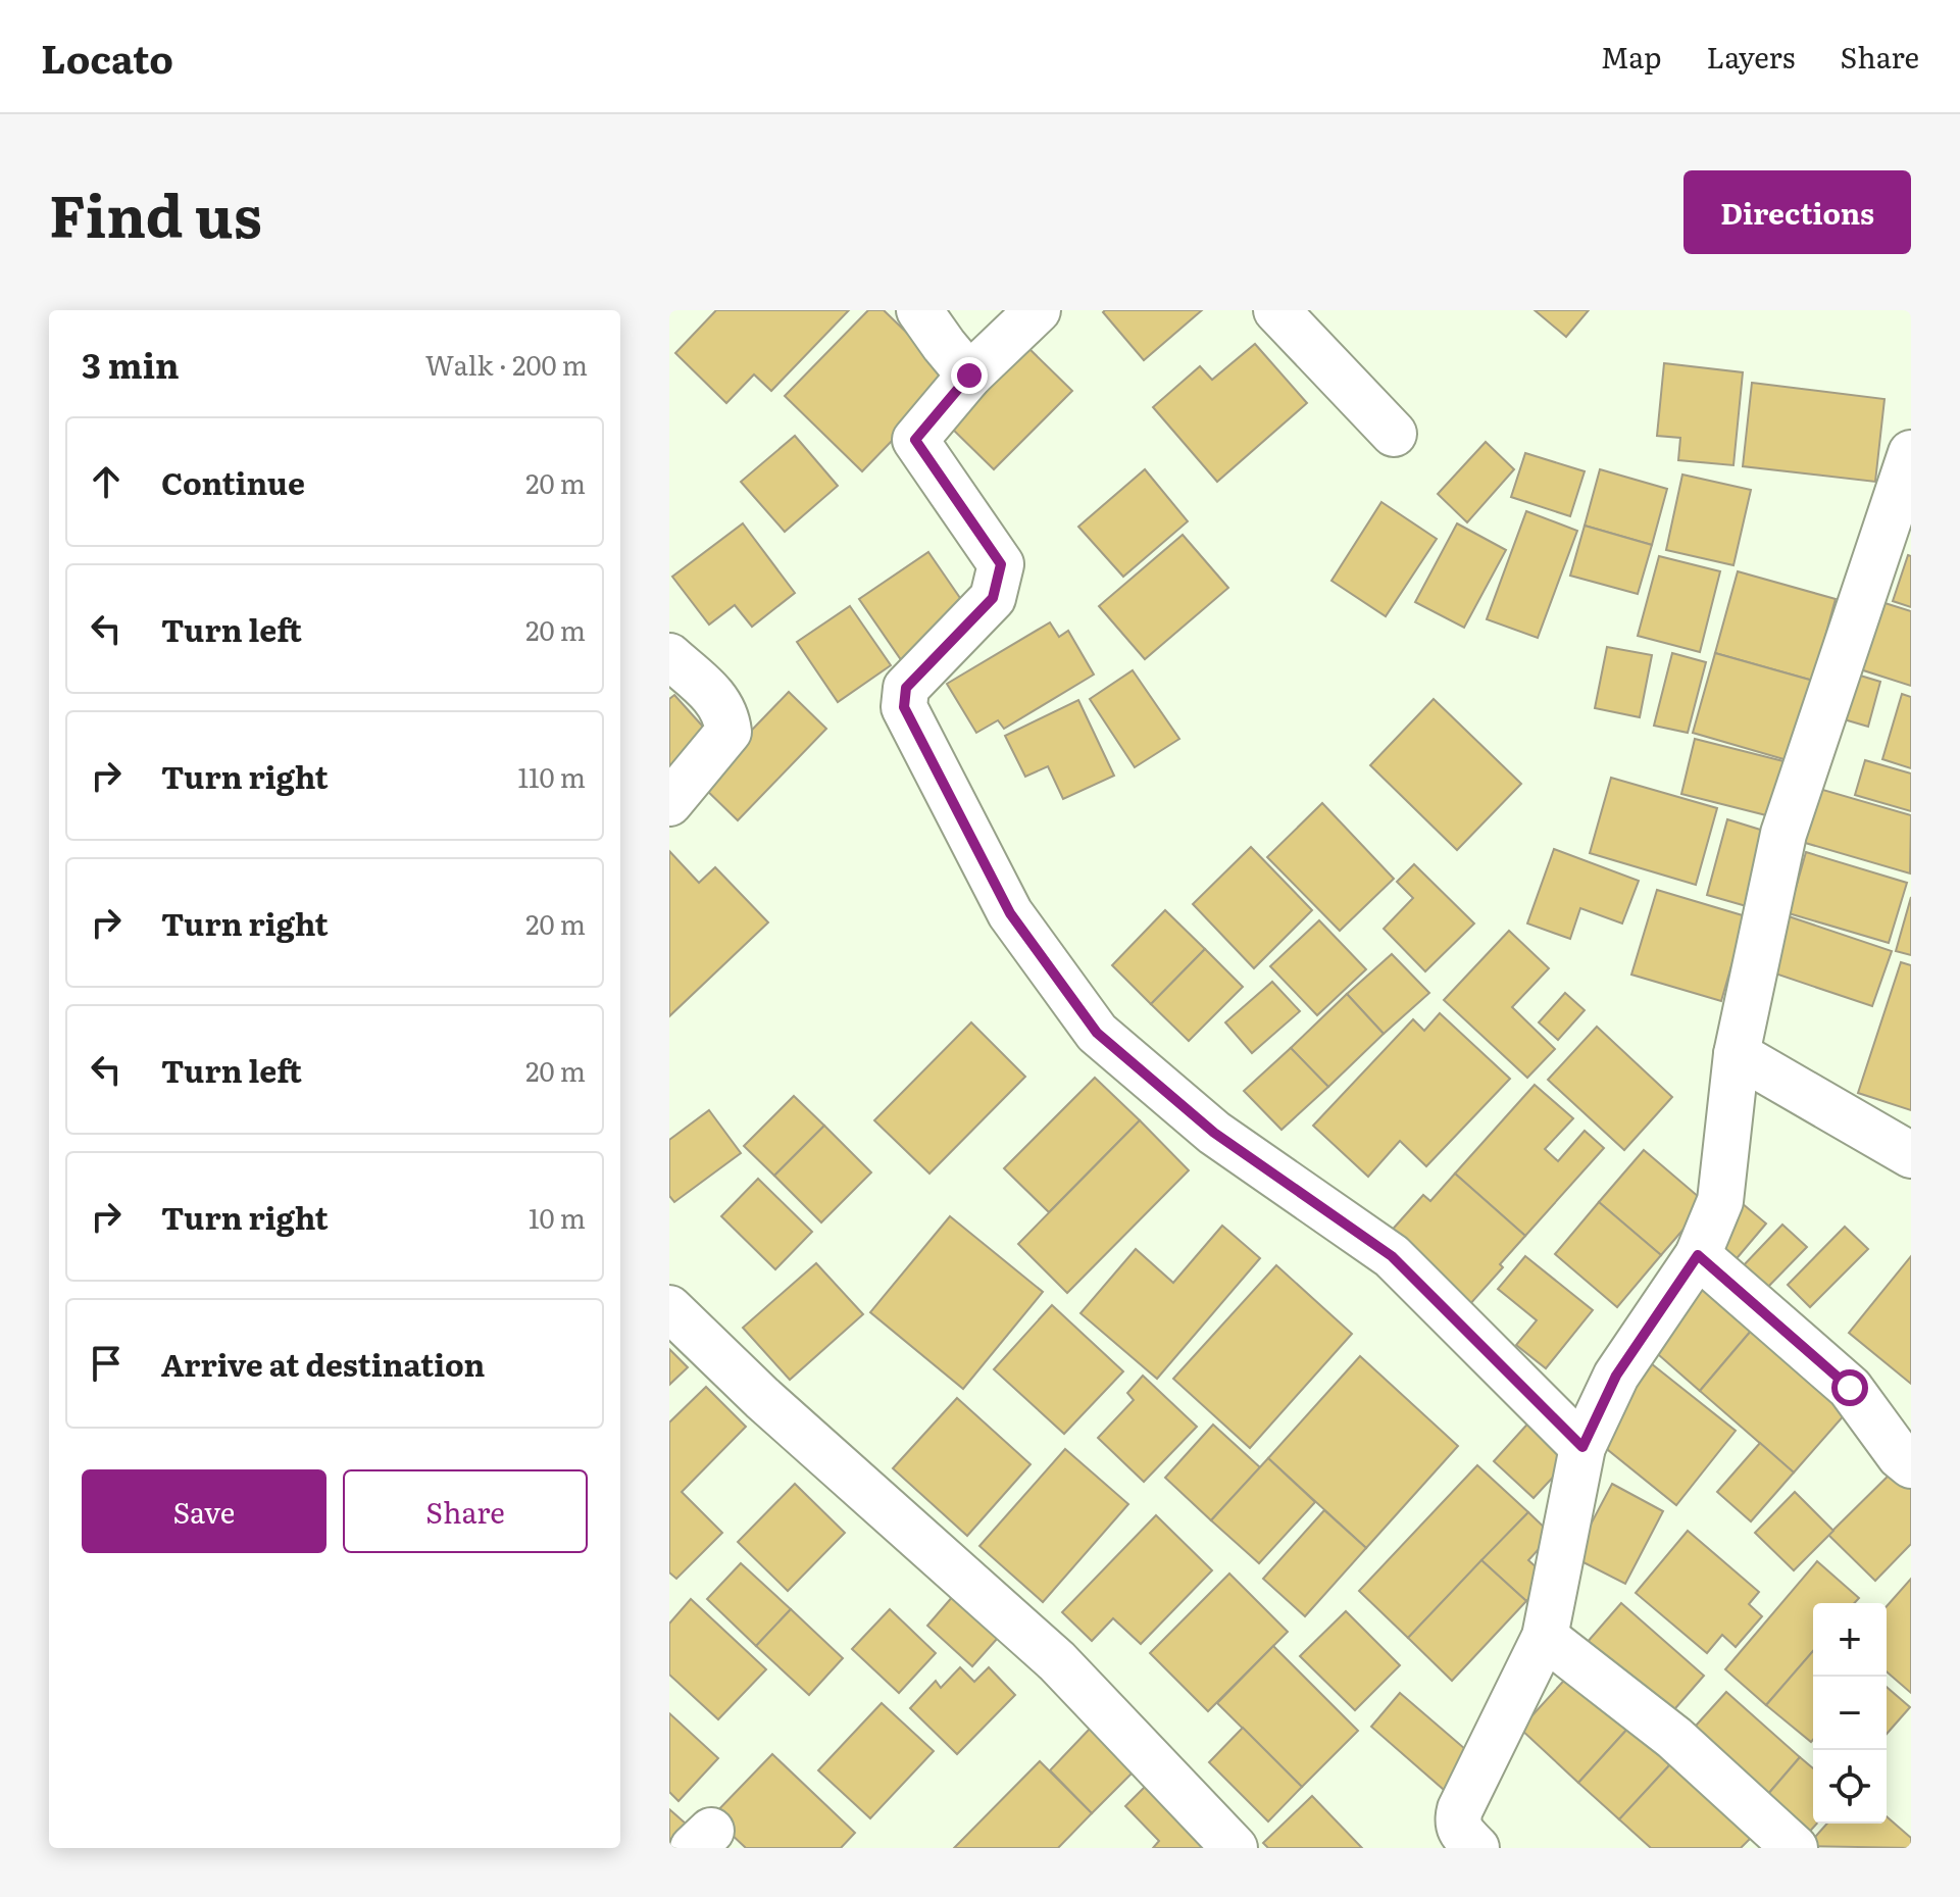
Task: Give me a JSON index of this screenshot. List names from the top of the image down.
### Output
{
  "page": {
    "header": "Locato",
    "nav": ["Map", "Layers", "Share"],
    "title": "Find us",
    "buttons": [
      "Directions",
      ["Save", "Share"]
    ],
    "heading": ["3 min", "Walk · 200 m"],
    "list": [
      ["Continue", "20 m"],
      ["Turn left", "20 m"],
      ["Turn right", "110 m"],
      ["Turn right", "20 m"],
      ["Turn left", "20 m"],
      ["Turn right", "10 m"],
      "Arrive at destination"
    ],
    "map_buttons": ["+", "−"]
  }
}
